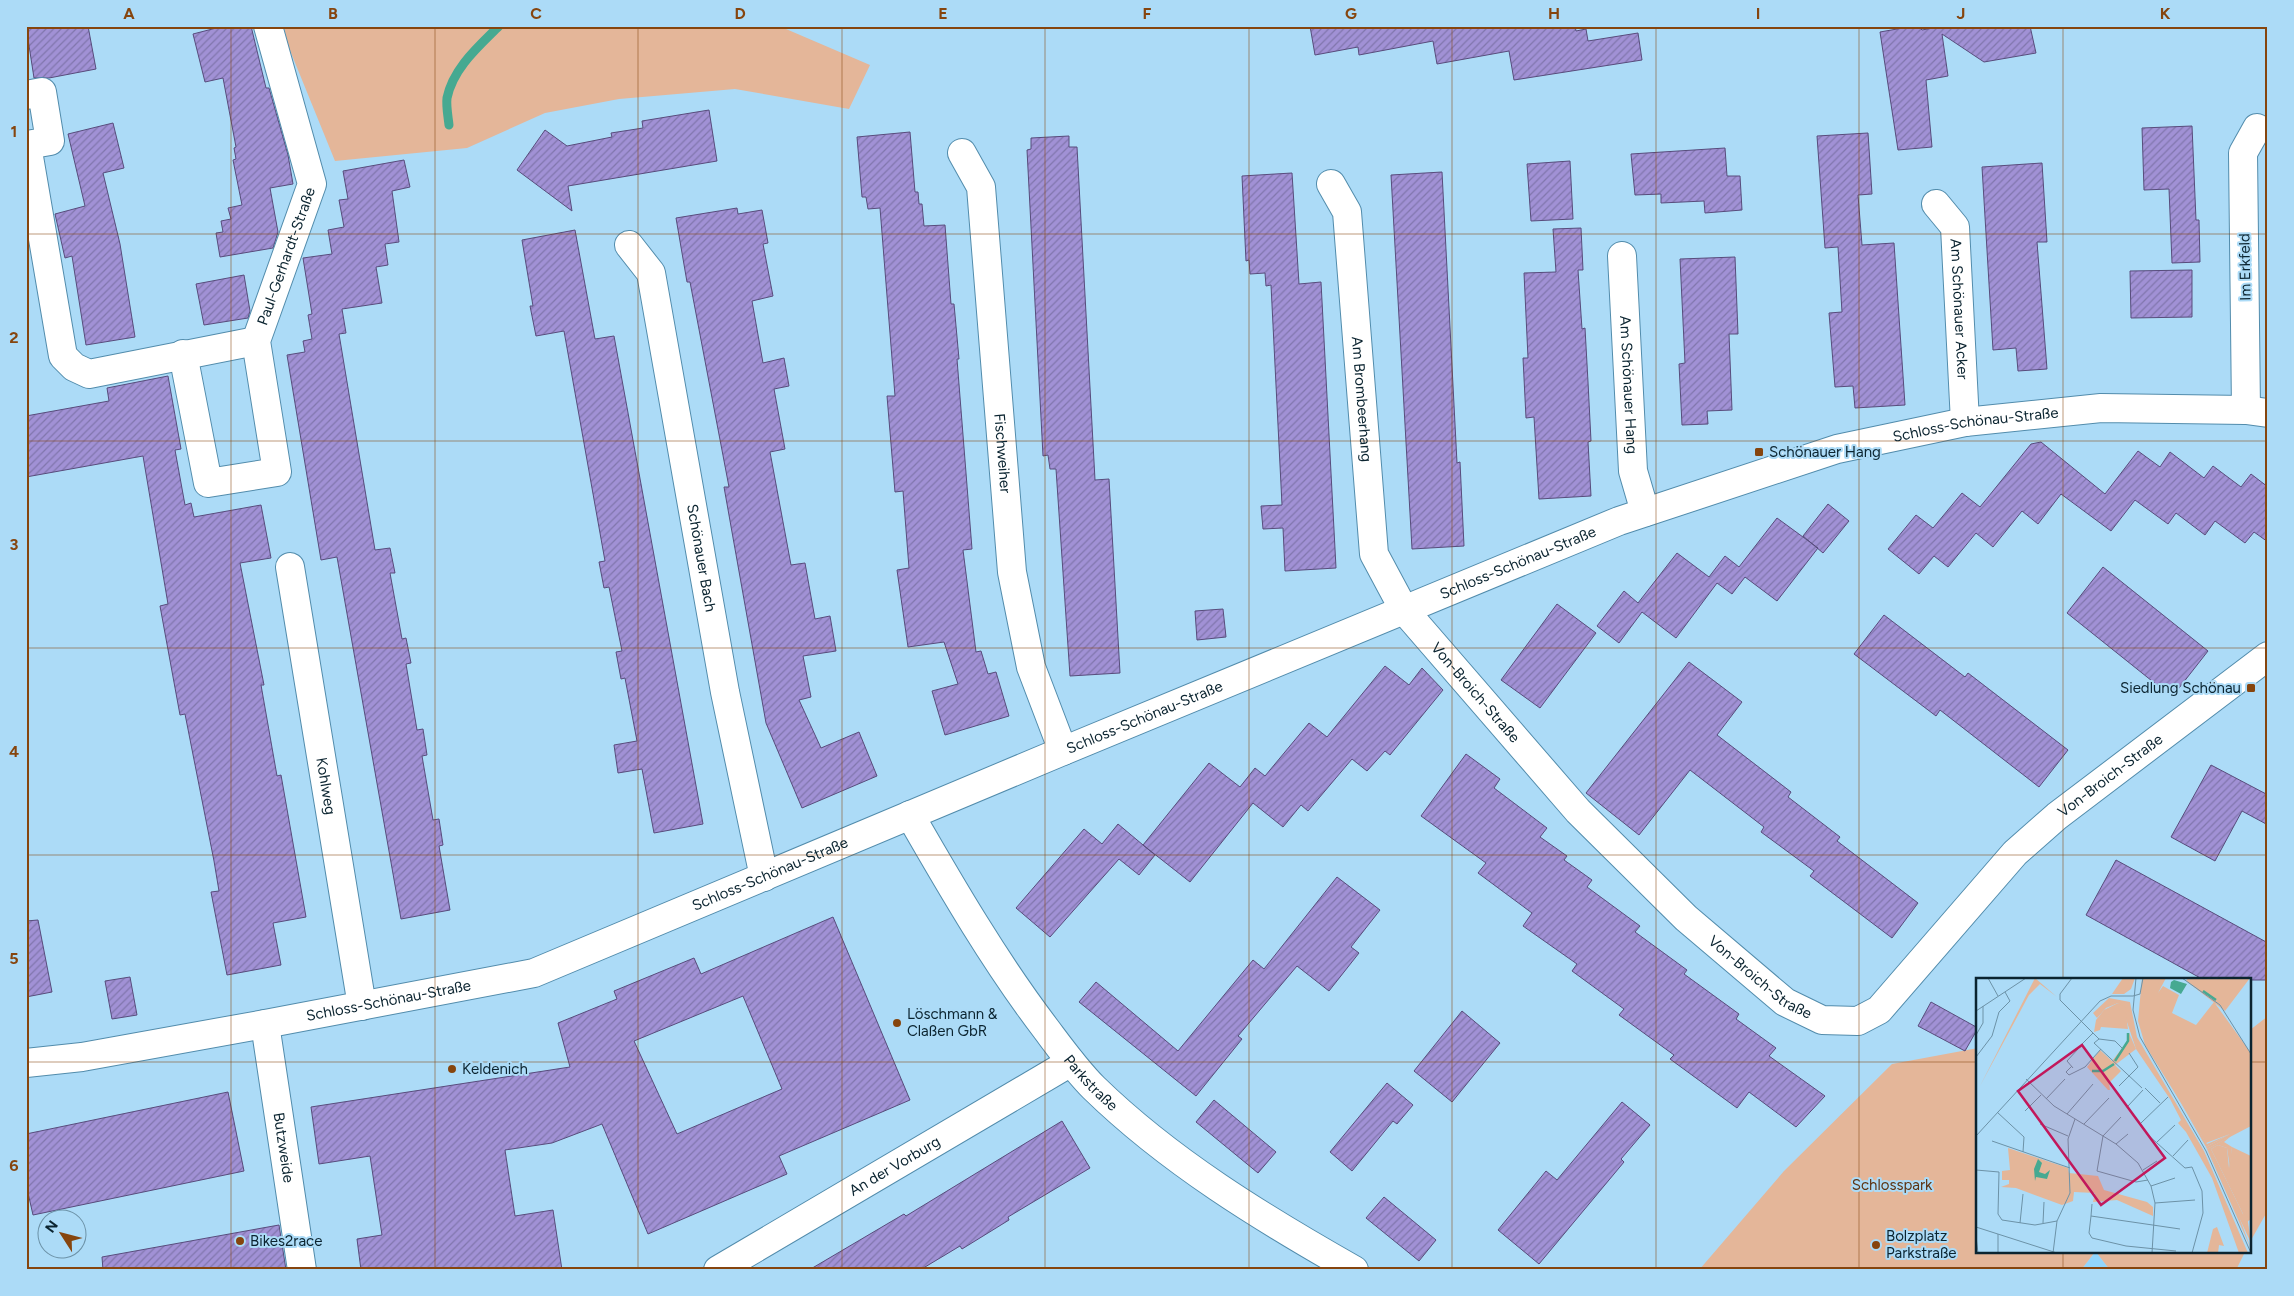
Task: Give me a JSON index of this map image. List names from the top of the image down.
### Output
{
  "streets": {
    "street": [
      "Paul-Gerhardt-Straße",
      "Im Erkfeld",
      "Am Schönauer Acker",
      "Am Schönauer Hang",
      "Am Brombeerhang",
      "Schloss-Schönau-Straße",
      "Fischweiher",
      "Schönauer Bach",
      "Von-Broich-Straße",
      "Kohlweg",
      "Parkstraße",
      "Butzweide",
      "An der Vorburg"
    ]
  },
  "crossings": [
    ["Im Erkfeld", "Schloss-Schönau-Straße"],
    ["Am Schönauer Acker", "Schloss-Schönau-Straße"],
    ["Am Schönauer Hang", "Schloss-Schönau-Straße"],
    ["Am Brombeerhang", "Schloss-Schönau-Straße"],
    ["Am Brombeerhang", "Von-Broich-Straße"],
    ["Schloss-Schönau-Straße", "Fischweiher"],
    ["Schloss-Schönau-Straße", "Schönauer Bach"],
    ["Schloss-Schönau-Straße", "Von-Broich-Straße"],
    ["Schloss-Schönau-Straße", "Kohlweg"],
    ["Schloss-Schönau-Straße", "Parkstraße"],
    ["Schloss-Schönau-Straße", "Butzweide"],
    ["Parkstraße", "An der Vorburg"]
  ],
  "parks": ["Schlosspark"],
  "places": {
    "transit": ["Schönauer Hang", "Siedlung Schönau"],
    "other": [
      "Löschmann & Claßen GbR",
      "Keldenich",
      "Bikes2race",
      "Bolzplatz Parkstraße"
    ]
  },
  "north": "top left",
  "grid": {
    "columns": [
      "A",
      "B",
      "C",
      "D",
      "E",
      "F",
      "G",
      "H",
      "I",
      "J",
      "K"
    ],
    "rows": [
      "1",
      "2",
      "3",
      "4",
      "5",
      "6"
    ]
  }
}
